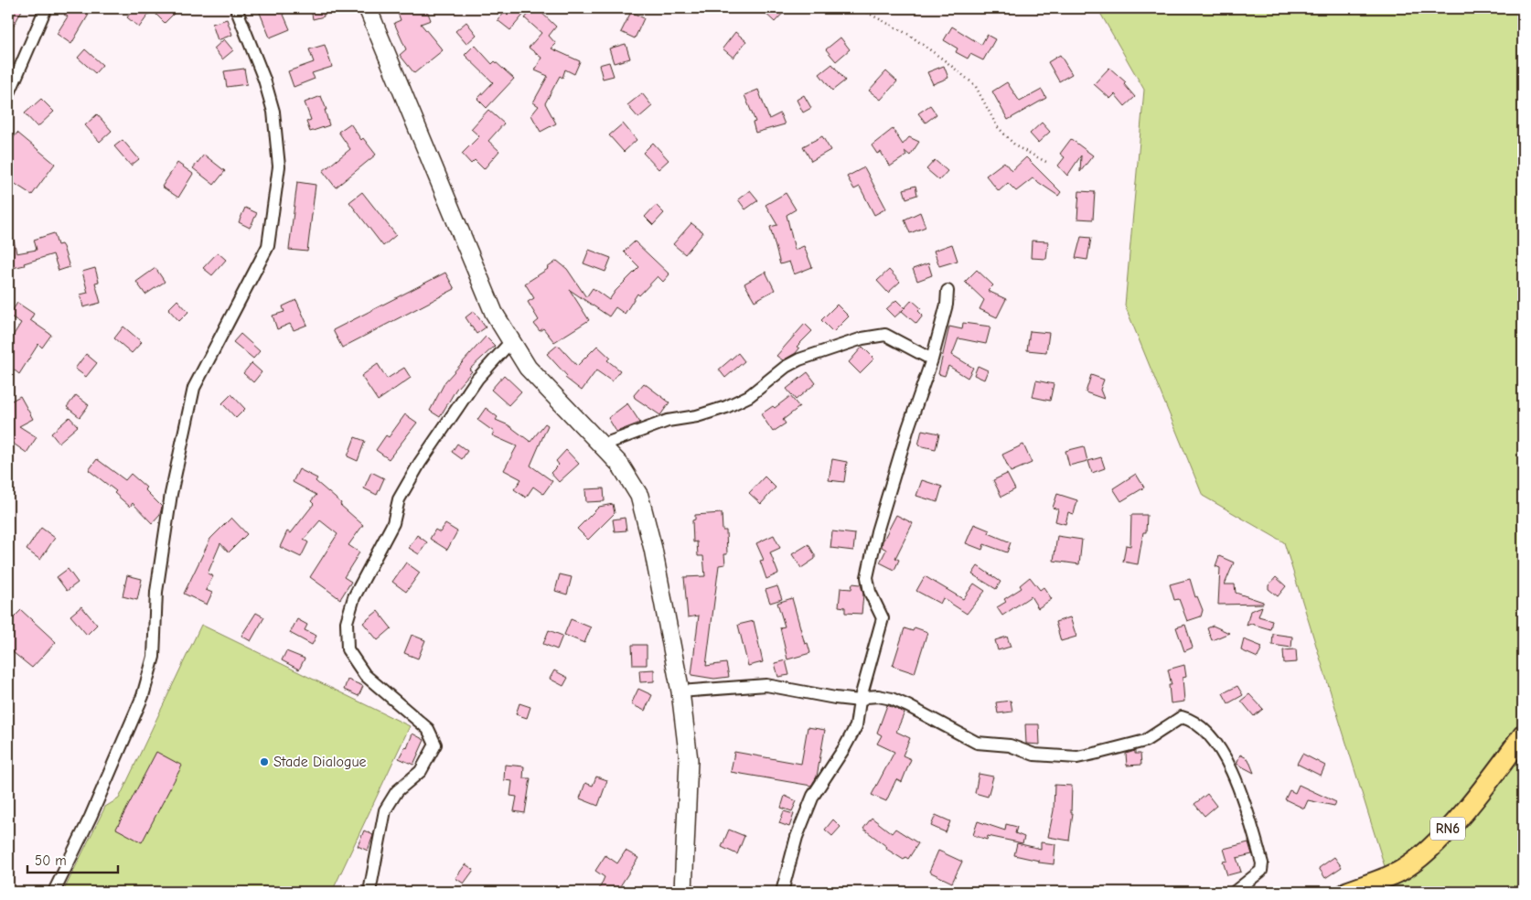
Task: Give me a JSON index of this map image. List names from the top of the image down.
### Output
{
  "streets": {
    "highway": ["RN6"]
  },
  "places": ["Stade Dialogue"],
  "scale_bar": "50 m"
}
